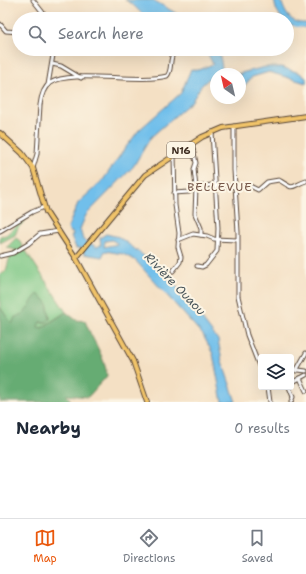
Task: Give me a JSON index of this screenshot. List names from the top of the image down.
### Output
{
  "streets": {
    "main road": ["N16"]
  },
  "districts": ["BELLEVUE"],
  "water": ["Rivière Ouaou"],
  "north": "top left",
  "page": {
    "search": "Search here",
    "heading": ["Nearby", "0 results"],
    "nav": ["Map", "Directions", "Saved"]
  }
}
